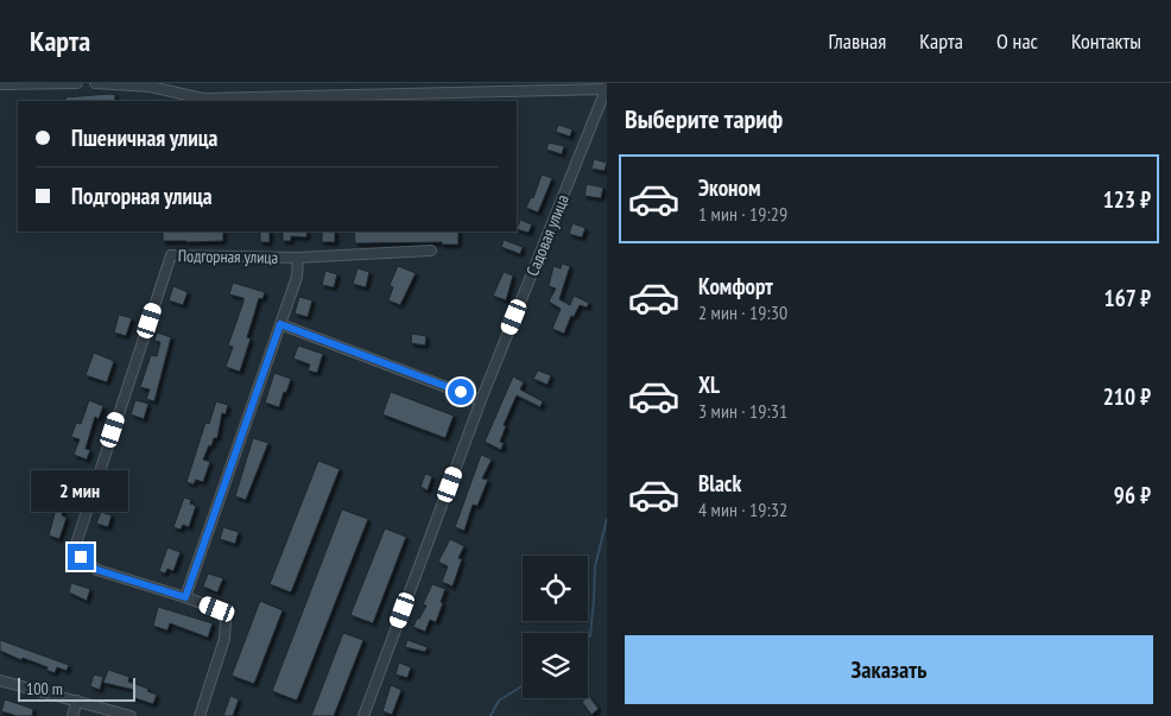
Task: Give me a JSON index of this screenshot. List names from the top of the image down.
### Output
{
  "streets": {
    "street": ["Садовая улица", "Подгорная улица"]
  },
  "scale_bar": "100 m",
  "page": {
    "header": "Карта",
    "nav": [
      "Главная",
      "Карта",
      "О нас",
      "Контакты"
    ],
    "heading": "Выберите тариф",
    "banner": ["Пшеничная улица", "Подгорная улица"],
    "list": [
      {
        "name": "Эконом",
        "note": "1 мин · 19:29",
        "value": "123 ₽"
      },
      {
        "name": "Комфорт",
        "note": "2 мин · 19:30",
        "value": "167 ₽"
      },
      {
        "name": "XL",
        "note": "3 мин · 19:31",
        "value": "210 ₽"
      },
      {
        "name": "Black",
        "note": "4 мин · 19:32",
        "value": "96 ₽"
      }
    ],
    "bubble": "2 мин",
    "buttons": "Заказать",
    "scale": "100 m"
  }
}
